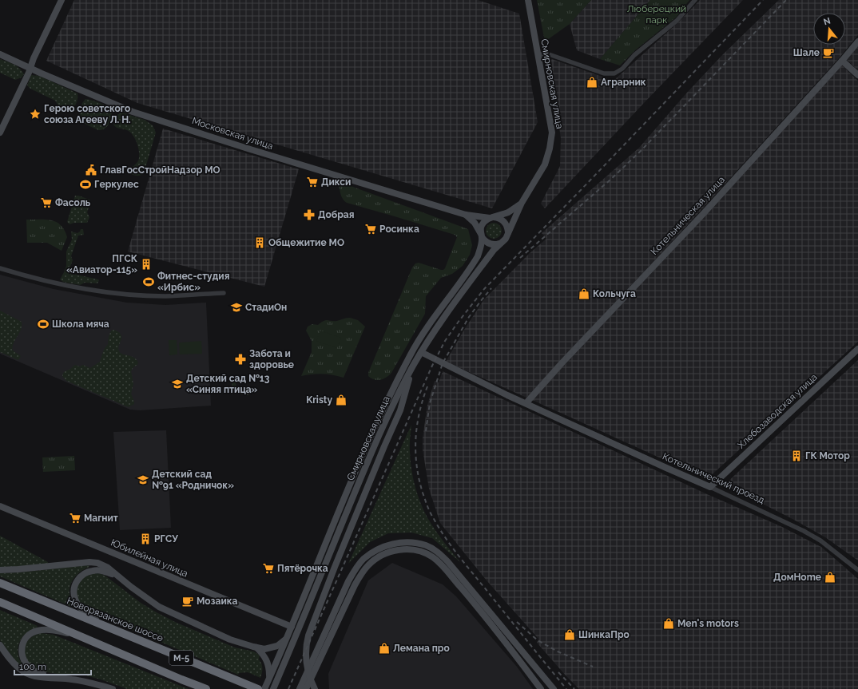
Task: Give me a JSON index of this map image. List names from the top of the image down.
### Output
{
  "streets": {
    "highway": ["Новорязанское шоссе", "М-5"],
    "main road": [
      "Смирновская улица",
      "Московская улица",
      "Котельническая улица",
      "Хлебозаводская улица",
      "Котельнический проезд",
      "Юбилейная улица"
    ]
  },
  "crossings": [
    ["Смирновская улица", "Московская улица"],
    ["Смирновская улица", "Котельнический проезд"],
    ["Смирновская улица", "Юбилейная улица"],
    ["Смирновская улица", "М-5"],
    ["Котельническая улица", "Котельнический проезд"],
    ["Хлебозаводская улица", "Котельнический проезд"],
    ["Новорязанское шоссе", "М-5"]
  ],
  "parks": ["Люберецкий парк"],
  "places": {
    "cafe": ["Шале", "Мозаика"],
    "shop": [
      "Аграрник",
      "Кольчуга",
      "Kristy",
      "ДомHome",
      "Men's motors",
      "ШинкаПро",
      "Лемана про"
    ],
    "place": ["Герою советского союза Агееву Л. Н."],
    "public building": ["ГлавГосСтройНадзор МО"],
    "supermarket": [
      "Дикси",
      "Фасоль",
      "Росинка",
      "Магнит",
      "Пятёрочка"
    ],
    "sports": ["Геркулес", "Фитнес-студия «Ирбис»", "Школа мяча"],
    "pharmacy": ["Добрая", "Забота и здоровье"],
    "building": [
      "Общежитие МО",
      "ПГСК «Авиатор-115»",
      "ГК Мотор",
      "РГСУ"
    ],
    "school or university": ["СтадиОн", "Детский сад №13 «Синяя птица»", "Детский сад №91 «Родничок»"]
  },
  "scale_bar": "100 m",
  "north": "top"
}
